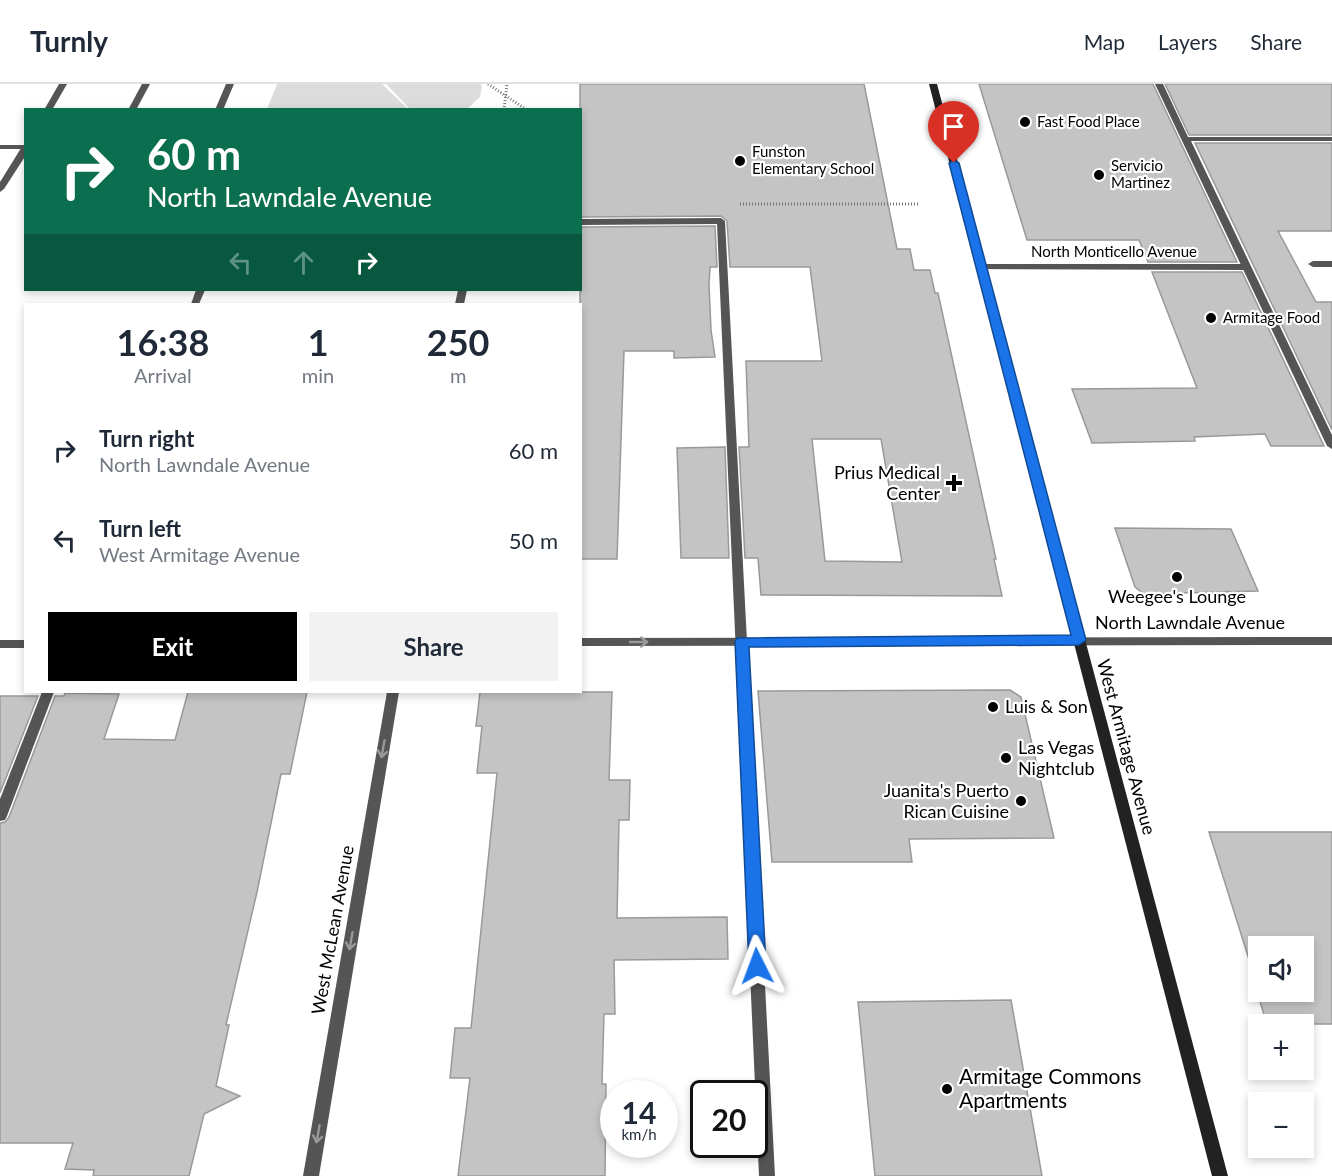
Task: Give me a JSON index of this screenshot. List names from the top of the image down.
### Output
{
  "streets": {
    "main road": ["West Armitage Avenue"],
    "street": ["North Monticello Avenue", "North Lawndale Avenue", "West McLean Avenue"]
  },
  "crossings": [
    ["North Monticello Avenue", "West Armitage Avenue"],
    ["North Lawndale Avenue", "West Armitage Avenue"]
  ],
  "one_way": ["West McLean Avenue"],
  "places": {
    "other": [
      "Fast Food Place",
      "Funston Elementary School",
      "Servicio Martinez",
      "Armitage Food",
      "Weegee's Lounge",
      "Luis & Son",
      "Las Vegas Nightclub",
      "Juanita's Puerto Rican Cuisine",
      "Armitage Commons Apartments"
    ],
    "health": ["Prius Medical Center"]
  },
  "page": {
    "header": "Turnly",
    "nav": ["Map", "Layers", "Share"],
    "turn": ["60 m", "North Lawndale Avenue"],
    "eta": [
      "16:38",
      "Arrival",
      "1",
      "min",
      "250",
      "m"
    ],
    "list": [
      {
        "name": "Turn right",
        "note": "North Lawndale Avenue",
        "value": "60 m"
      },
      {
        "name": "Turn left",
        "note": "West Armitage Avenue",
        "value": "50 m"
      }
    ],
    "buttons": ["Exit", "Share"],
    "map_buttons": ["+", "−"],
    "speed": "14 km/h",
    "limit": "20"
  }
}
